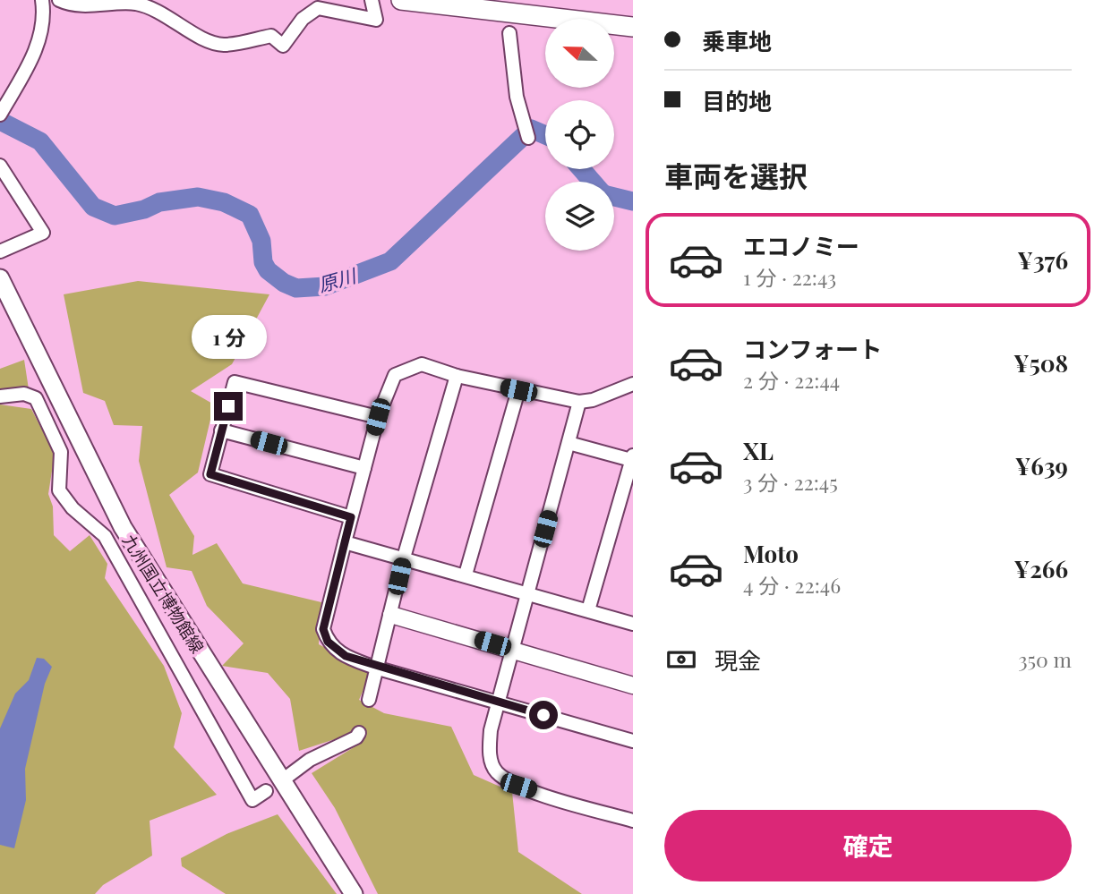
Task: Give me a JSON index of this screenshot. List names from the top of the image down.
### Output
{
  "streets": {
    "main road": ["九州国立博物館線"]
  },
  "water": ["原川"],
  "north": "left",
  "page": {
    "banner": ["乗車地", "目的地"],
    "heading": "車両を選択",
    "list": [
      {
        "name": "エコノミー",
        "note": "1 分 · 22:43",
        "value": "¥376"
      },
      {
        "name": "コンフォート",
        "note": "2 分 · 22:44",
        "value": "¥508"
      },
      {
        "name": "XL",
        "note": "3 分 · 22:45",
        "value": "¥639"
      },
      {
        "name": "Moto",
        "note": "4 分 · 22:46",
        "value": "¥266"
      }
    ],
    "bubble": "1 分",
    "pay": ["現金", "350 m"],
    "buttons": "確定"
  }
}
